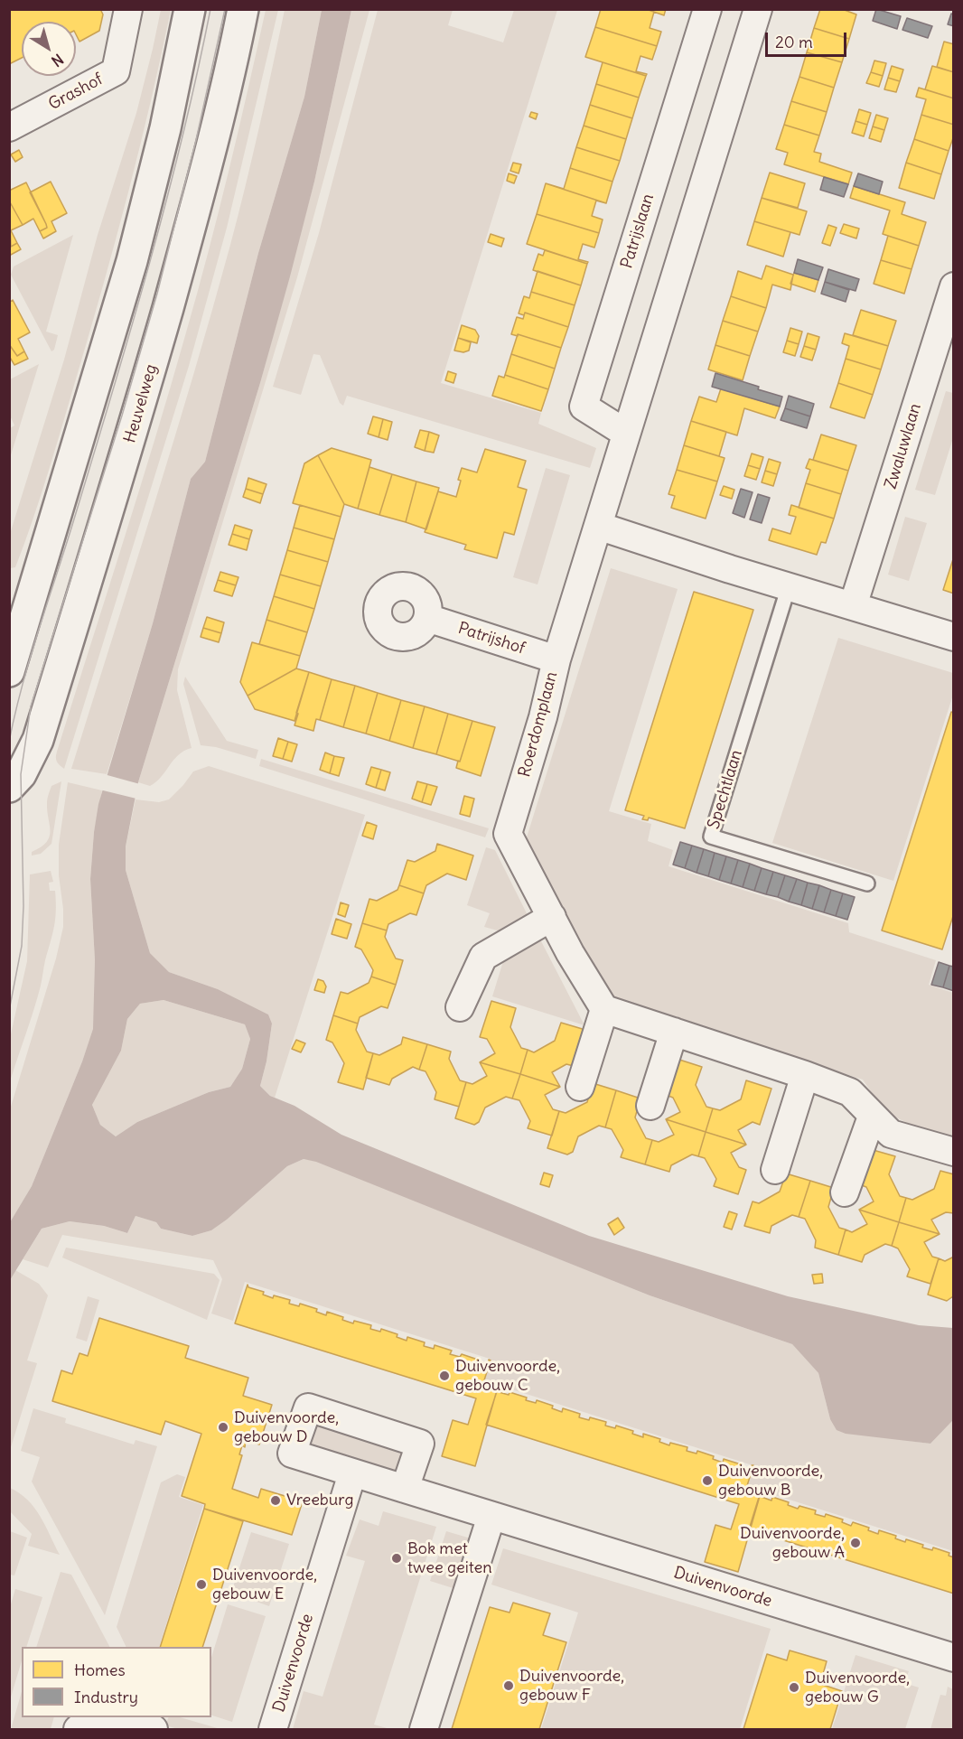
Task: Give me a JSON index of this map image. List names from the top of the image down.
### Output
{
  "streets": {
    "main road": ["Heuvelweg"],
    "street": [
      "Grashof",
      "Patrijslaan",
      "Zwaluwlaan",
      "Patrijshof",
      "Roerdomplaan",
      "Duivenvoorde"
    ],
    "lane": ["Spechtlaan"]
  },
  "crossings": [
    ["Patrijshof", "Roerdomplaan"]
  ],
  "places": [
    "Duivenvoorde, gebouw C",
    "Duivenvoorde, gebouw D",
    "Duivenvoorde, gebouw B",
    "Vreeburg",
    "Duivenvoorde, gebouw A",
    "Bok met twee geiten",
    "Duivenvoorde, gebouw E",
    "Duivenvoorde, gebouw F",
    "Duivenvoorde, gebouw G"
  ],
  "legend": ["Homes", "Industry"],
  "scale_bar": "20 m",
  "north": "bottom right"
}
